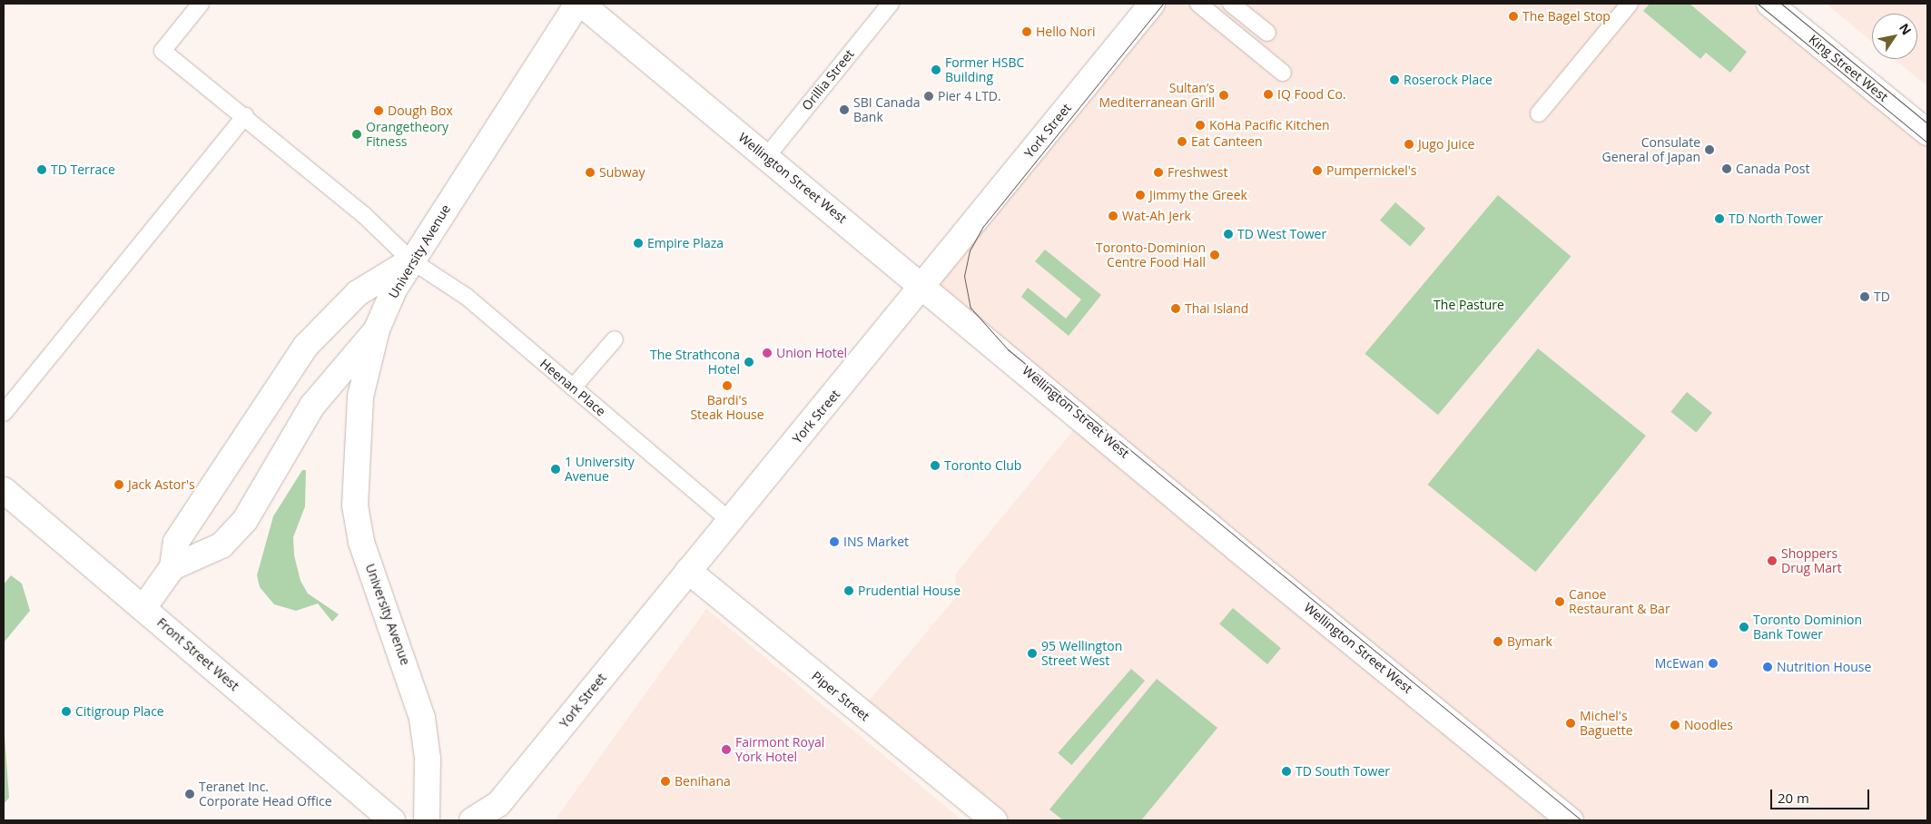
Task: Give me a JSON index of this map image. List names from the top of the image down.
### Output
{
  "streets": {
    "main road": [
      "King Street West",
      "York Street",
      "Wellington Street West",
      "University Avenue",
      "Front Street West",
      "Piper Street"
    ],
    "lane": ["Orillia Street", "Heenan Place"]
  },
  "crossings": [
    ["Orillia Street", "Wellington Street West"],
    ["York Street", "Wellington Street West"],
    ["York Street", "Heenan Place"],
    ["York Street", "Piper Street"],
    ["University Avenue", "Heenan Place"]
  ],
  "parks": ["The Pasture"],
  "places": [
    "The Bagel Stop",
    "Hello Nori",
    "Former HSBC Building",
    "Roserock Place",
    "IQ Food Co.",
    "Sultan’s Mediterranean Grill",
    "Pier 4 LTD.",
    "SBI Canada Bank",
    "Dough Box",
    "KoHa Pacific Kitchen",
    "Orangetheory Fitness",
    "Eat Canteen",
    "Jugo Juice",
    "Consulate General of Japan",
    "Canada Post",
    "TD Terrace",
    "Pumpernickel's",
    "Subway",
    "Freshwest",
    "Jimmy the Greek",
    "Wat-Ah Jerk",
    "TD North Tower",
    "TD West Tower",
    "Empire Plaza",
    "Toronto-Dominion Centre Food Hall",
    "TD",
    "Thai Island",
    "Union Hotel",
    "The Strathcona Hotel",
    "Bardi's Steak House",
    "Toronto Club",
    "1 University Avenue",
    "Jack Astor's",
    "INS Market",
    "Shoppers Drug Mart",
    "Prudential House",
    "Canoe Restaurant & Bar",
    "Toronto Dominion Bank Tower",
    "Bymark",
    "95 Wellington Street West",
    "McEwan",
    "Nutrition House",
    "Citigroup Place",
    "Michel's Baguette",
    "Noodles",
    "Fairmont Royal York Hotel",
    "TD South Tower",
    "Benihana",
    "Teranet Inc. Corporate Head Office"
  ],
  "scale_bar": "20 m",
  "north": "top right"
}
